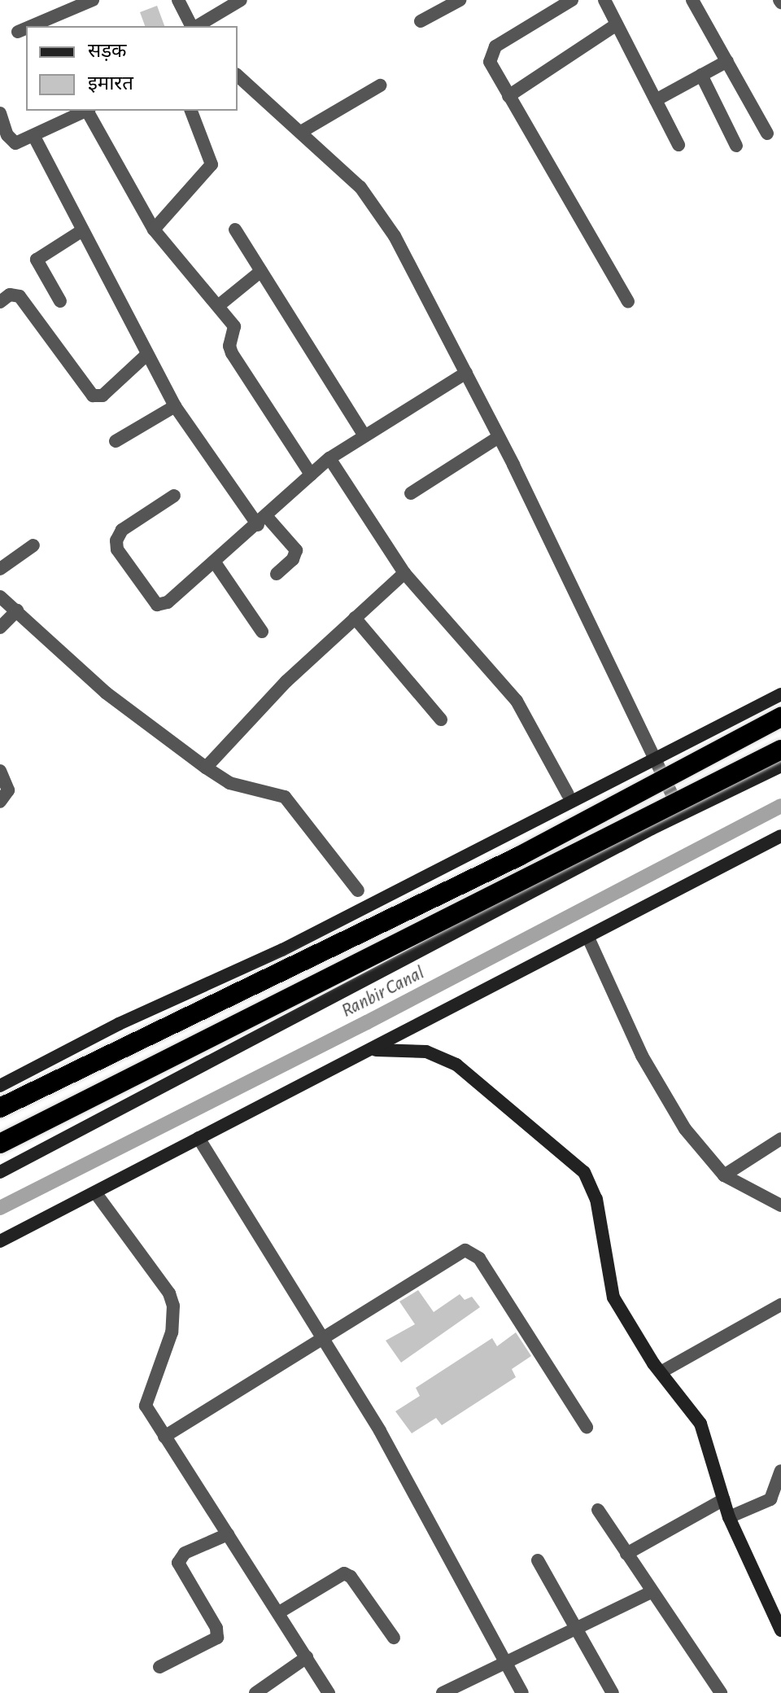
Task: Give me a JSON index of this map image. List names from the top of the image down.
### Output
{
  "water": ["Ranbir Canal"],
  "legend": ["सड़क", "इमारत"]
}
